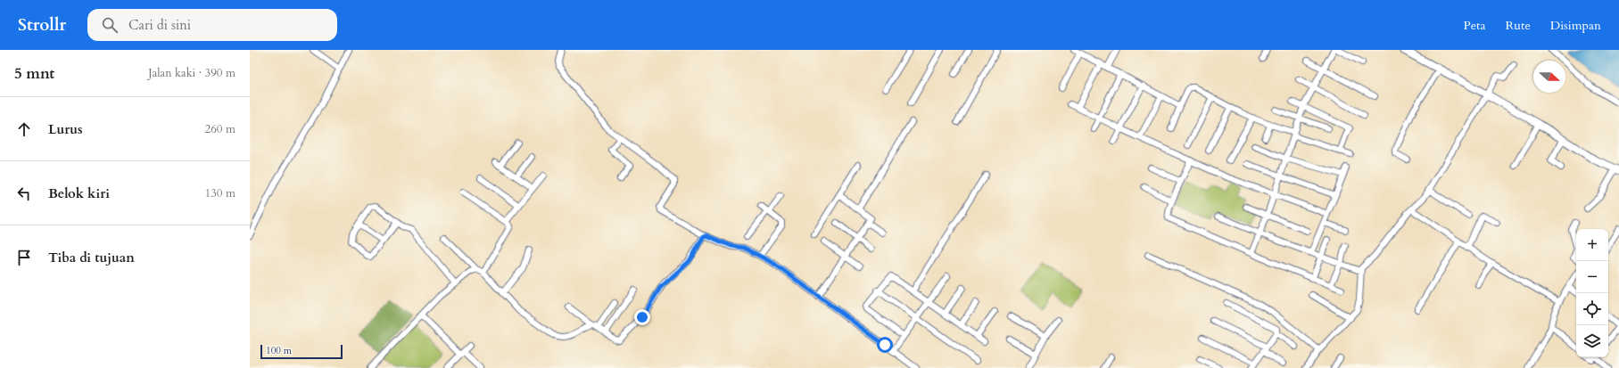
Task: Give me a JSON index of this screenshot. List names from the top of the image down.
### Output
{
  "scale_bar": "100 m",
  "north": "right",
  "page": {
    "header": "Strollr",
    "search": "Cari di sini",
    "nav": ["Peta", "Rute", "Disimpan"],
    "heading": ["5 mnt", "Jalan kaki · 390 m"],
    "list": [
      ["Lurus", "260 m"],
      ["Belok kiri", "130 m"],
      "Tiba di tujuan"
    ],
    "map_buttons": ["+", "−"],
    "scale": "100 m"
  }
}
